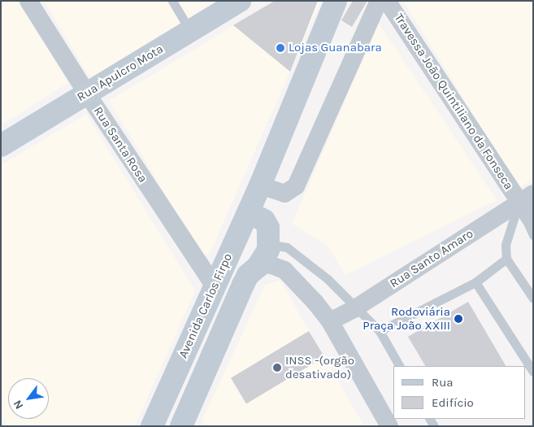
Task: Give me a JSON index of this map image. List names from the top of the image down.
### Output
{
  "streets": {
    "main road": ["Rua Apulcro Mota", "Avenida Carlos Firpo"],
    "street": ["Travessa João Quintiliano da Fonseca", "Rua Santa Rosa", "Rua Santo Amaro"]
  },
  "crossings": [
    ["Rua Apulcro Mota", "Rua Santa Rosa"],
    ["Travessa João Quintiliano da Fonseca", "Rua Santo Amaro"],
    ["Rua Santa Rosa", "Avenida Carlos Firpo"]
  ],
  "places": ["Lojas Guanabara", "Rodoviária Praça João XXIII", "INSS -(orgão desativado)"],
  "legend": ["Rua", "Edifício"],
  "north": "bottom left"
}
